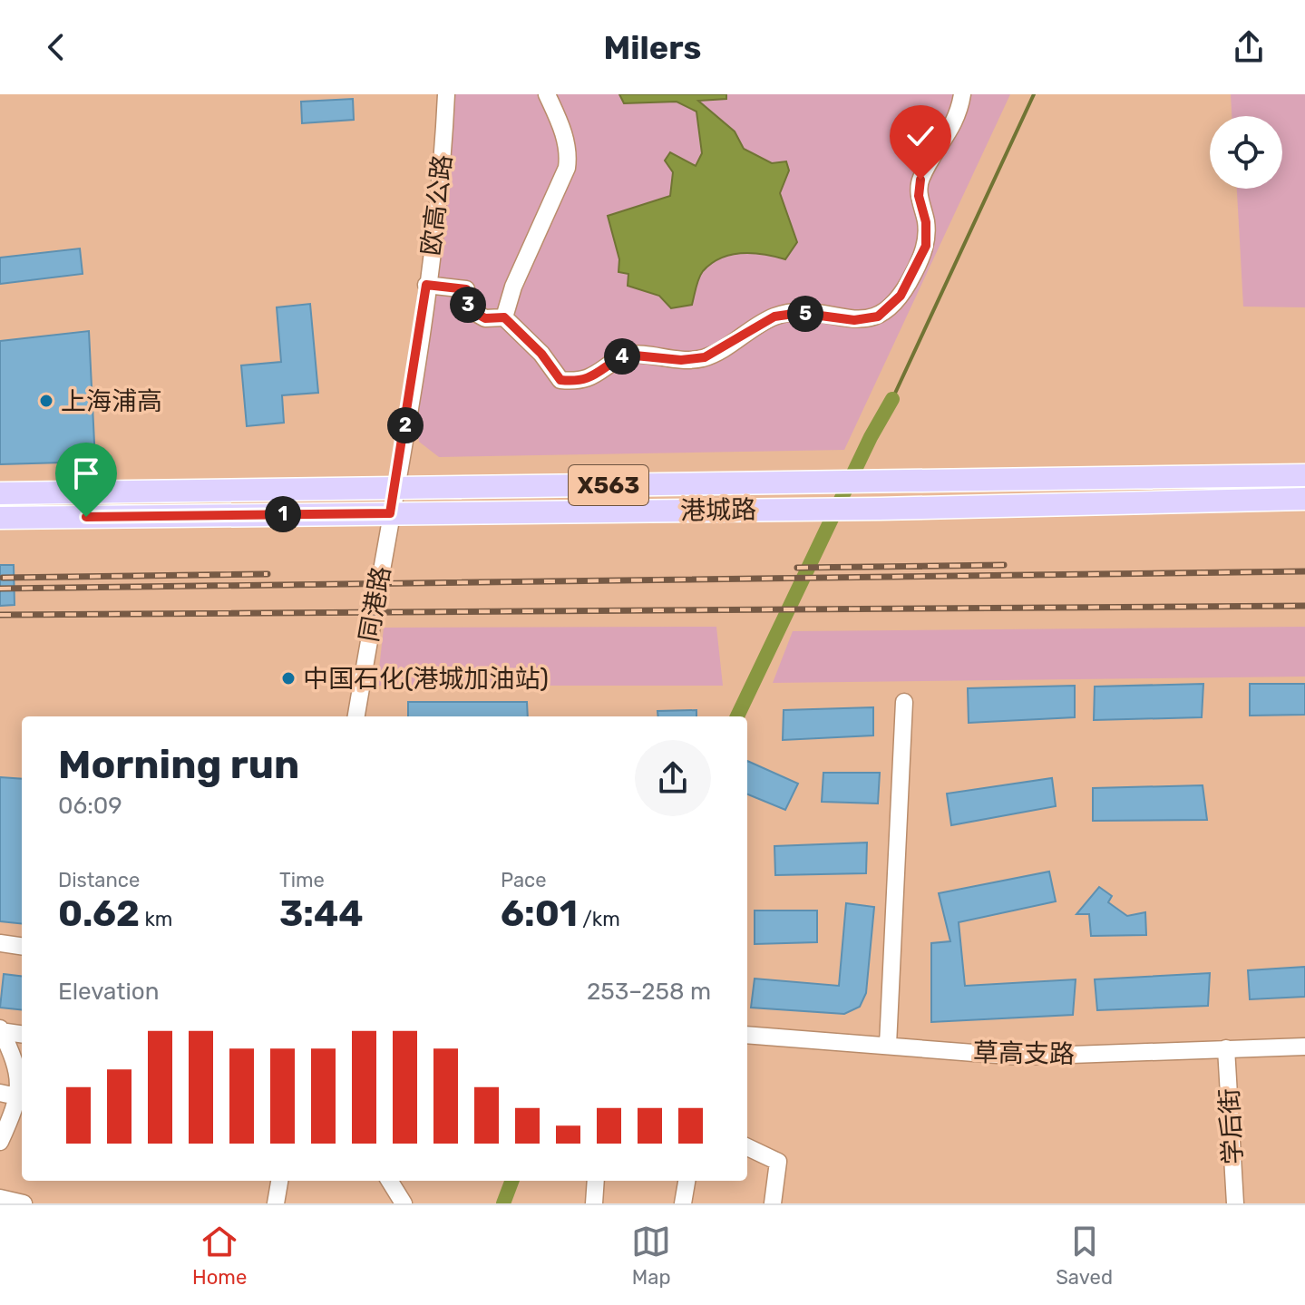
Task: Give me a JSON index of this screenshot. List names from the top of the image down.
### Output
{
  "streets": {
    "main road": ["X563", "港城路"],
    "street": [
      "欧高公路",
      "同港路",
      "草高支路",
      "学后街"
    ]
  },
  "crossings": [
    ["欧高公路", "港城路"],
    ["欧高公路", "同港路"],
    ["港城路", "同港路"],
    ["草高支路", "学后街"]
  ],
  "places": ["上海浦高", "中国石化(港城加油站)"],
  "page": {
    "header": "Milers",
    "pins": [
      "3",
      "5",
      "4",
      "2",
      "1"
    ],
    "heading": ["Morning run", "06:09"],
    "stats": [
      ["Distance", "0.62 km"],
      ["Time", "3:44"],
      ["Pace", "6:01 /km"]
    ],
    "chart": ["Elevation", "253–258 m"],
    "tabs": ["Home", "Map", "Saved"]
  }
}
